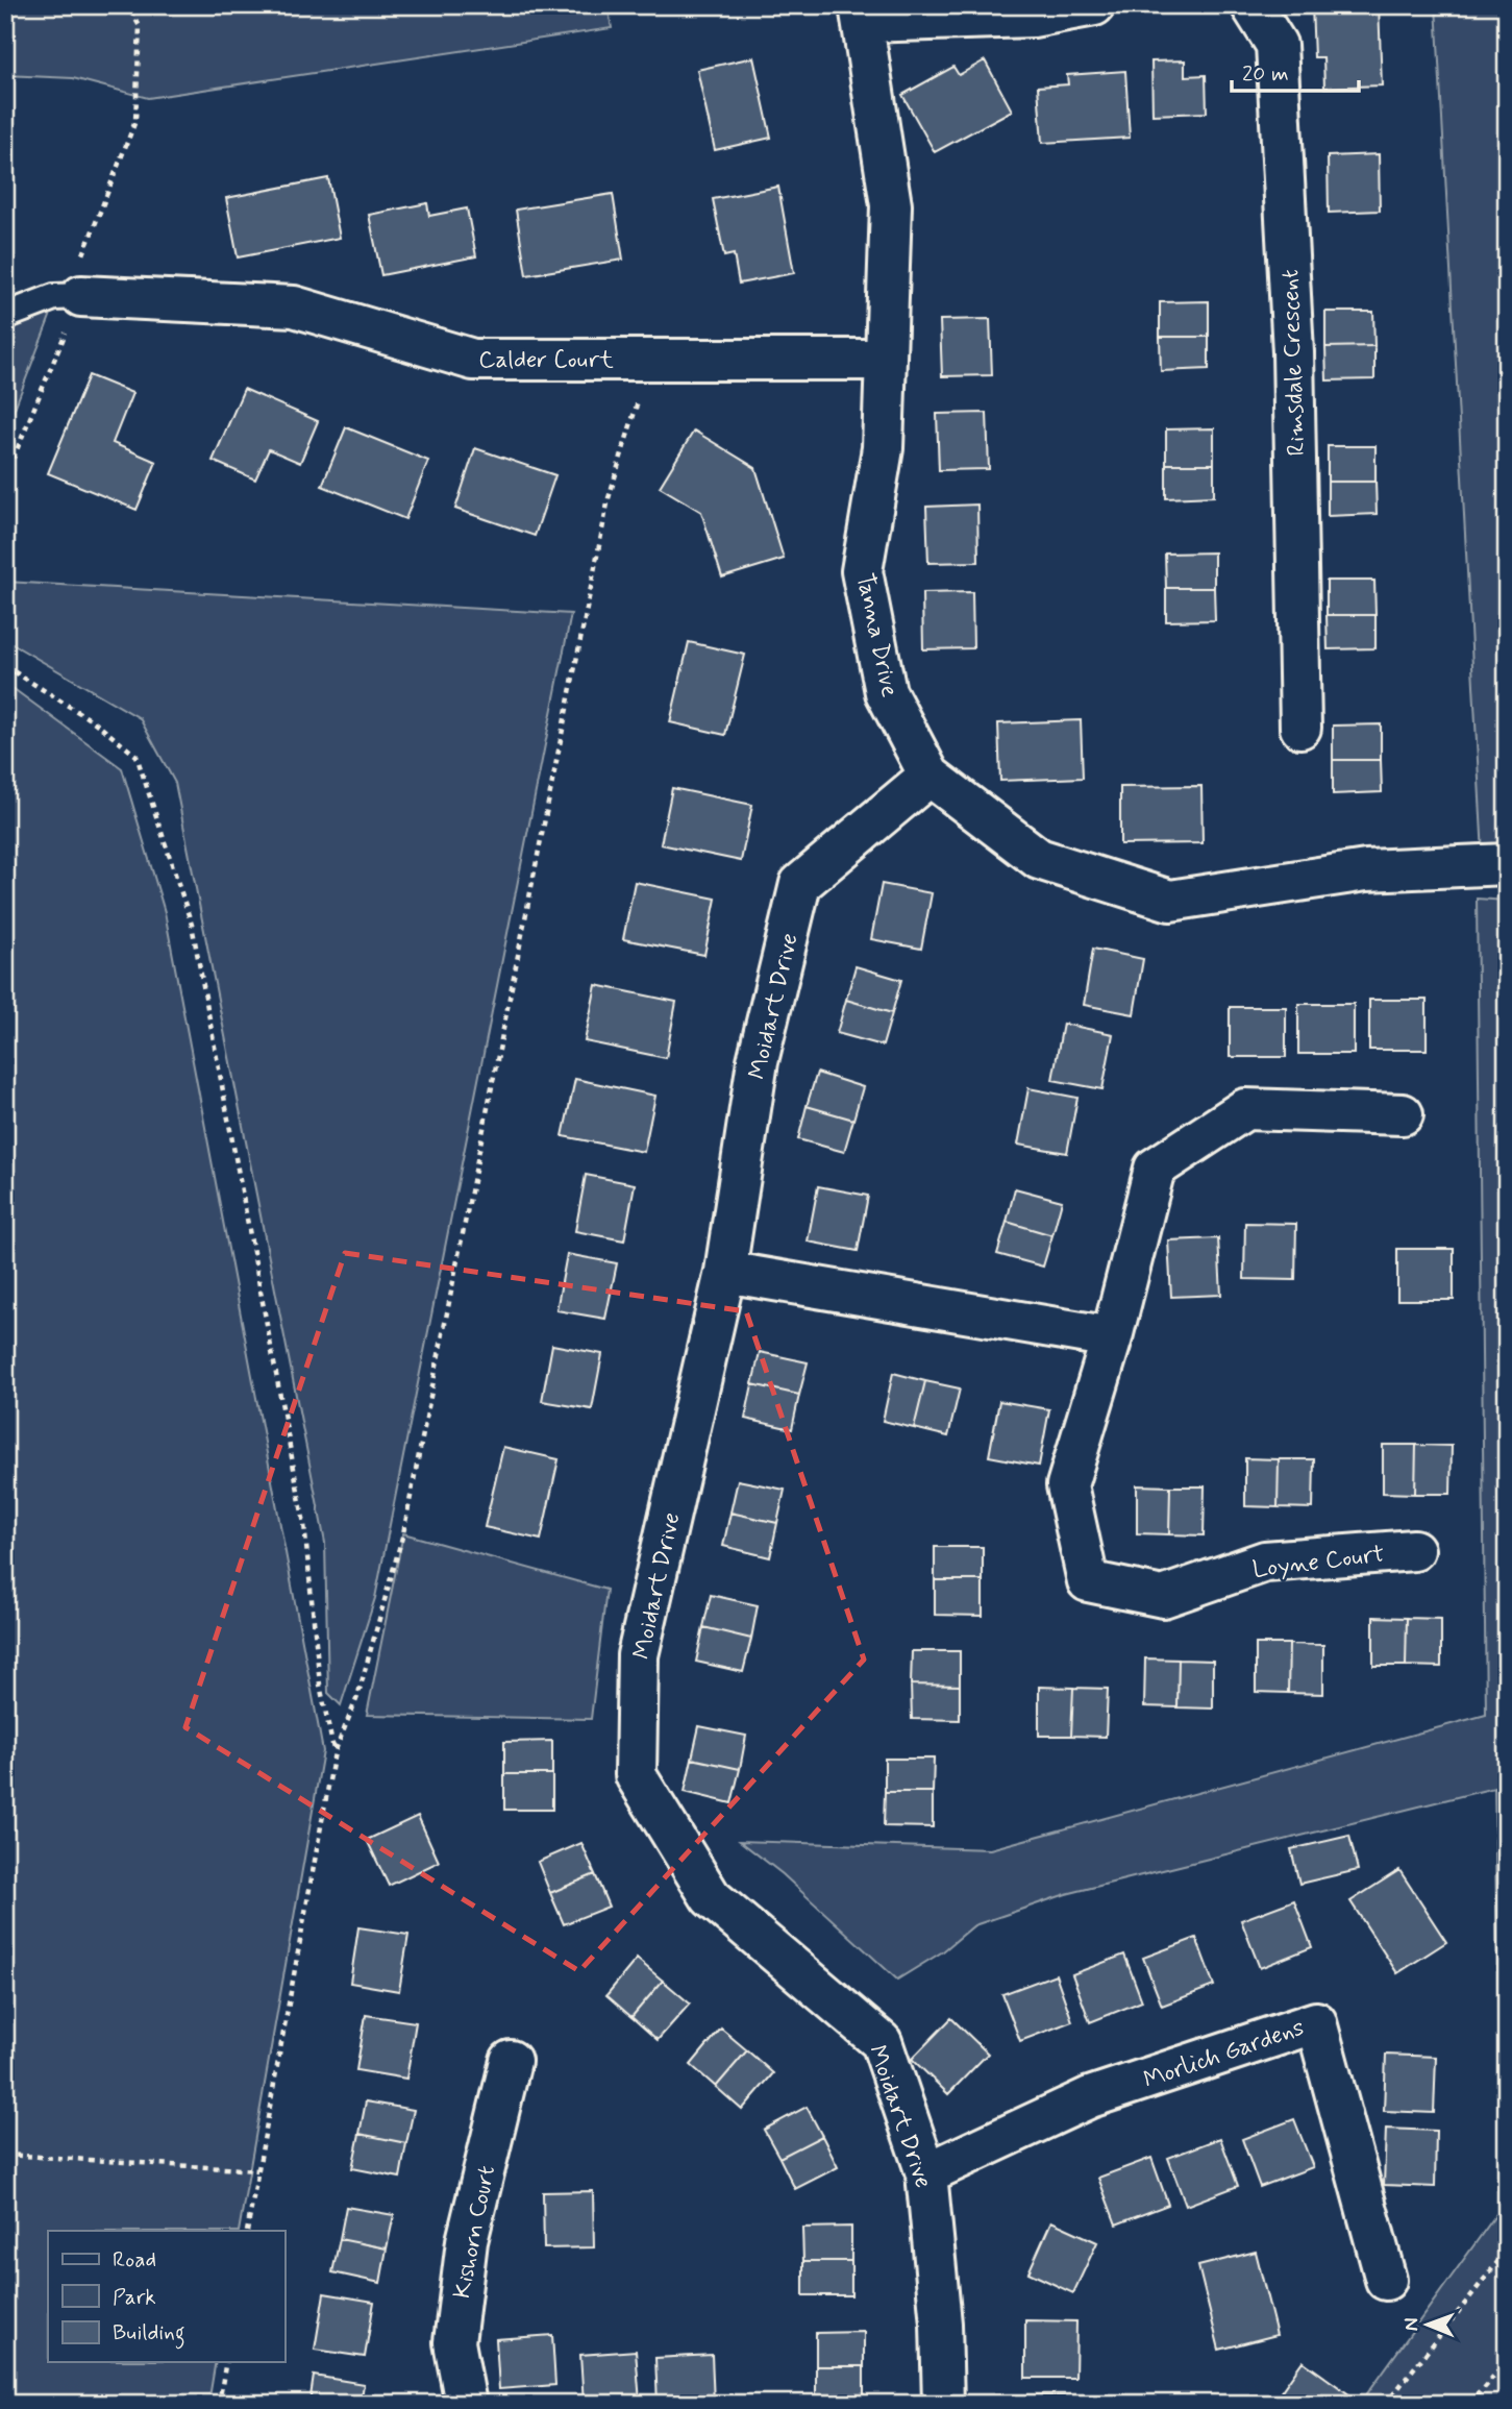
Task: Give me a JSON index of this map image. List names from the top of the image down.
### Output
{
  "streets": {
    "street": [
      "Calder Court",
      "Rimsdale Crescent",
      "Tanna Drive",
      "Moidart Drive",
      "Loyne Court",
      "Morlich Gardens",
      "Kishorn Court"
    ]
  },
  "crossings": [
    ["Calder Court", "Tanna Drive"],
    ["Tanna Drive", "Moidart Drive"],
    ["Moidart Drive", "Morlich Gardens"]
  ],
  "legend": ["Road", "Park", "Building"],
  "scale_bar": "20 m",
  "north": "left"
}
